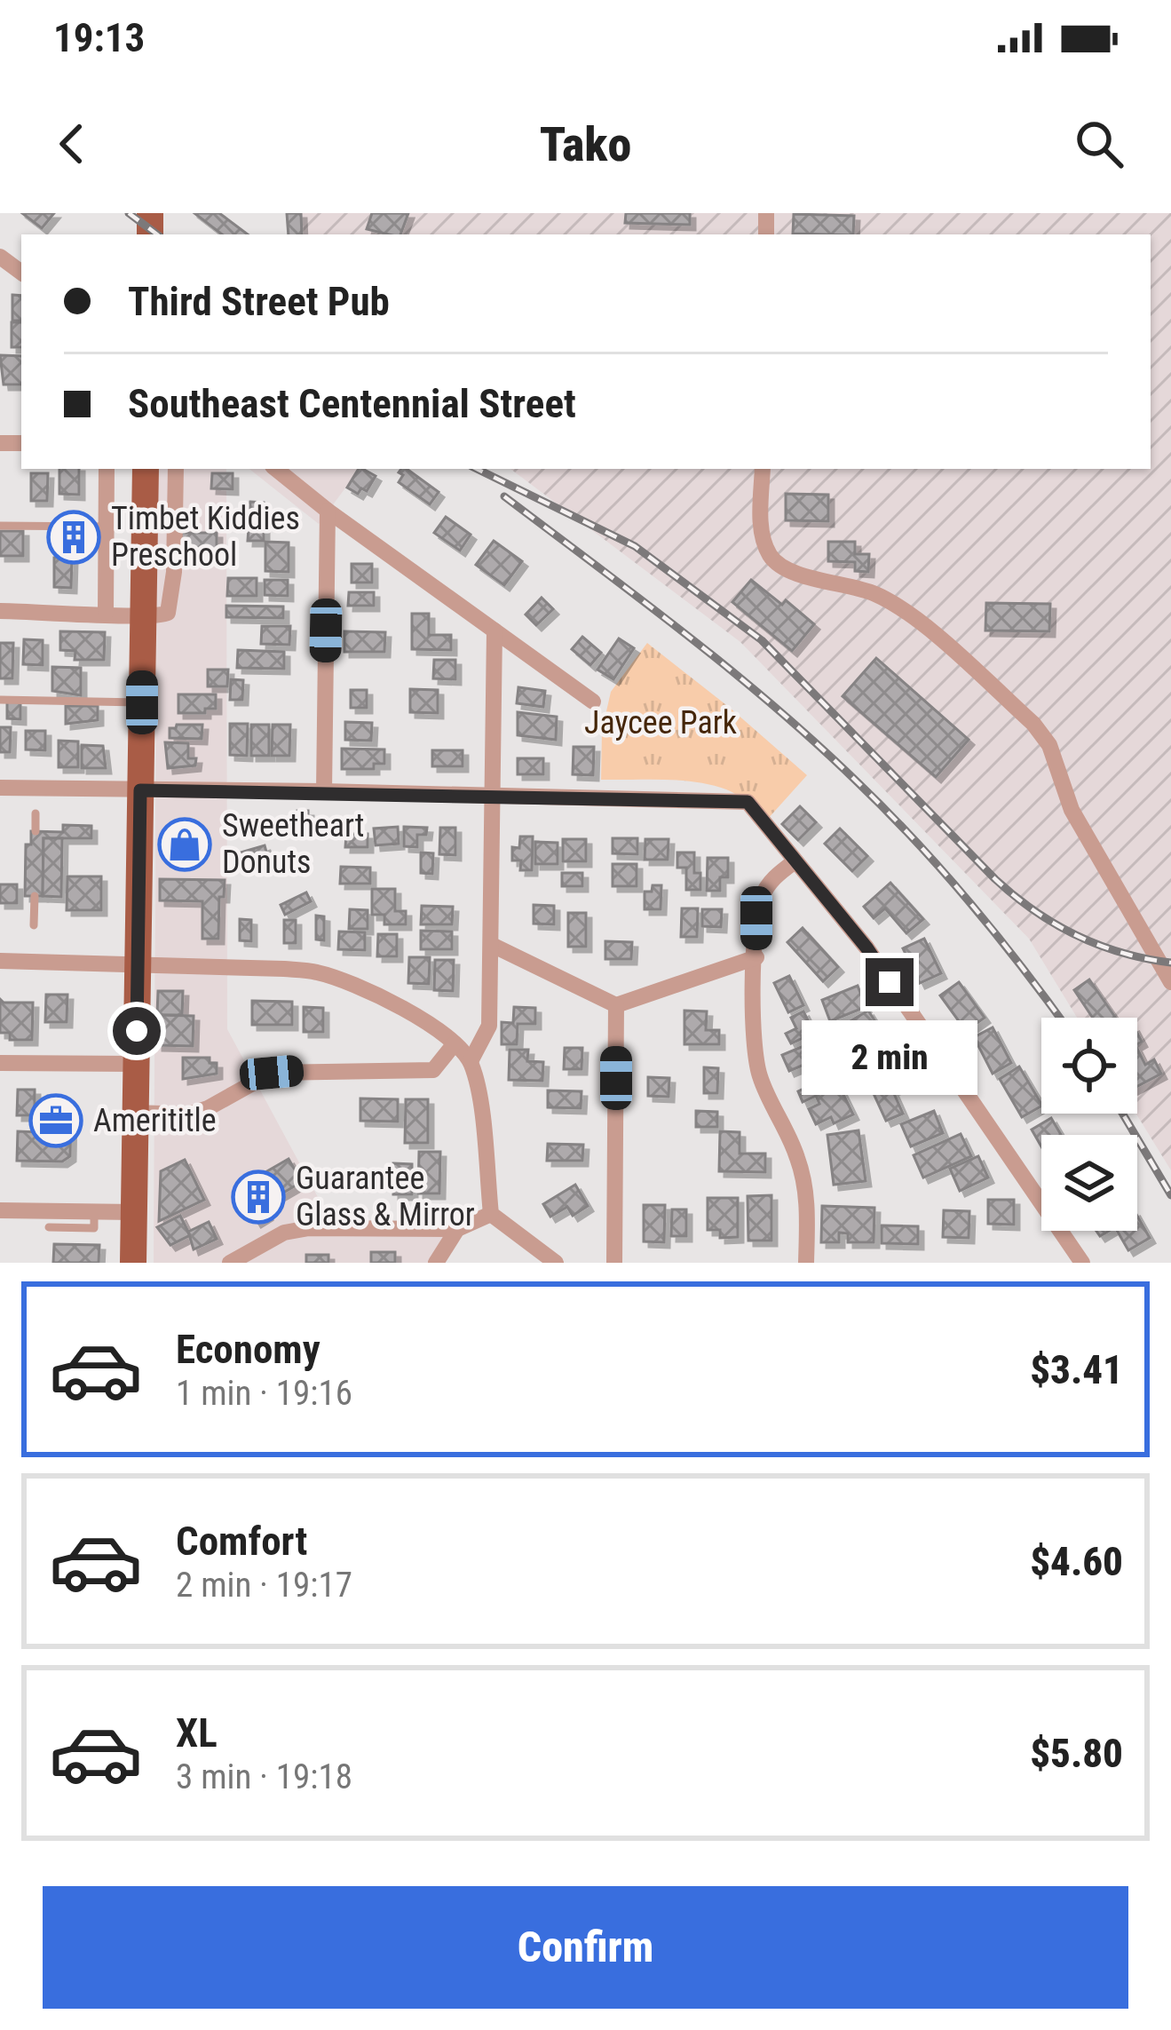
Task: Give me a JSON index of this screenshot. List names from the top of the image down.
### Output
{
  "parks": ["Jaycee Park"],
  "places": {
    "building": ["Timbet Kiddies Preschool", "Guarantee Glass & Mirror"],
    "shop": ["Sweetheart Donuts"],
    "office": ["Amerititle"]
  },
  "page": {
    "status": "19:13",
    "header": "Tako",
    "banner": ["Third Street Pub", "Southeast Centennial Street"],
    "bubble": "2 min",
    "list": [
      {
        "name": "Economy",
        "note": "1 min · 19:16",
        "value": "$3.41"
      },
      {
        "name": "Comfort",
        "note": "2 min · 19:17",
        "value": "$4.60"
      },
      {
        "name": "XL",
        "note": "3 min · 19:18",
        "value": "$5.80"
      }
    ],
    "buttons": "Confirm"
  }
}
